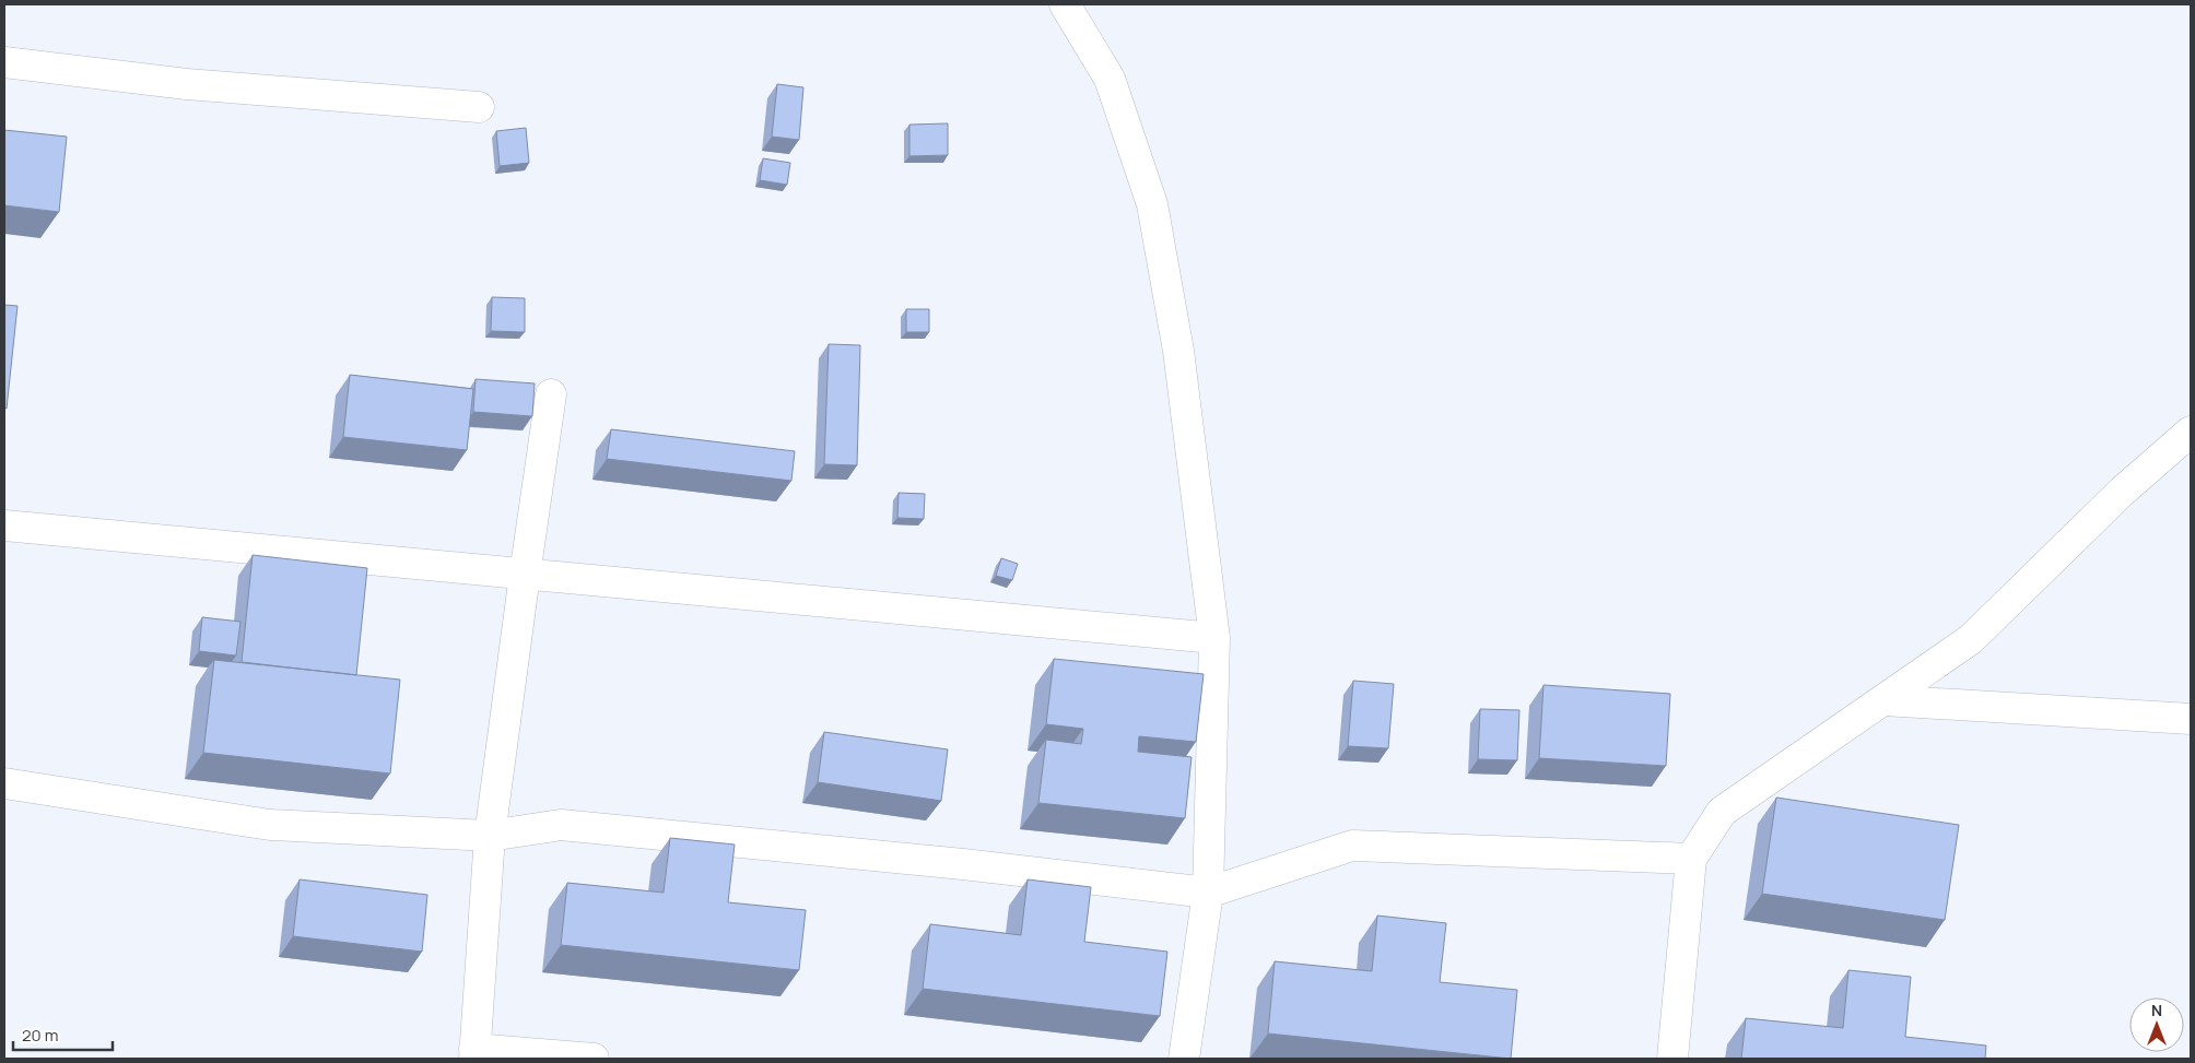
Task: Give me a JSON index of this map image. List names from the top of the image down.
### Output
{
  "scale_bar": "20 m",
  "north": "top"
}
